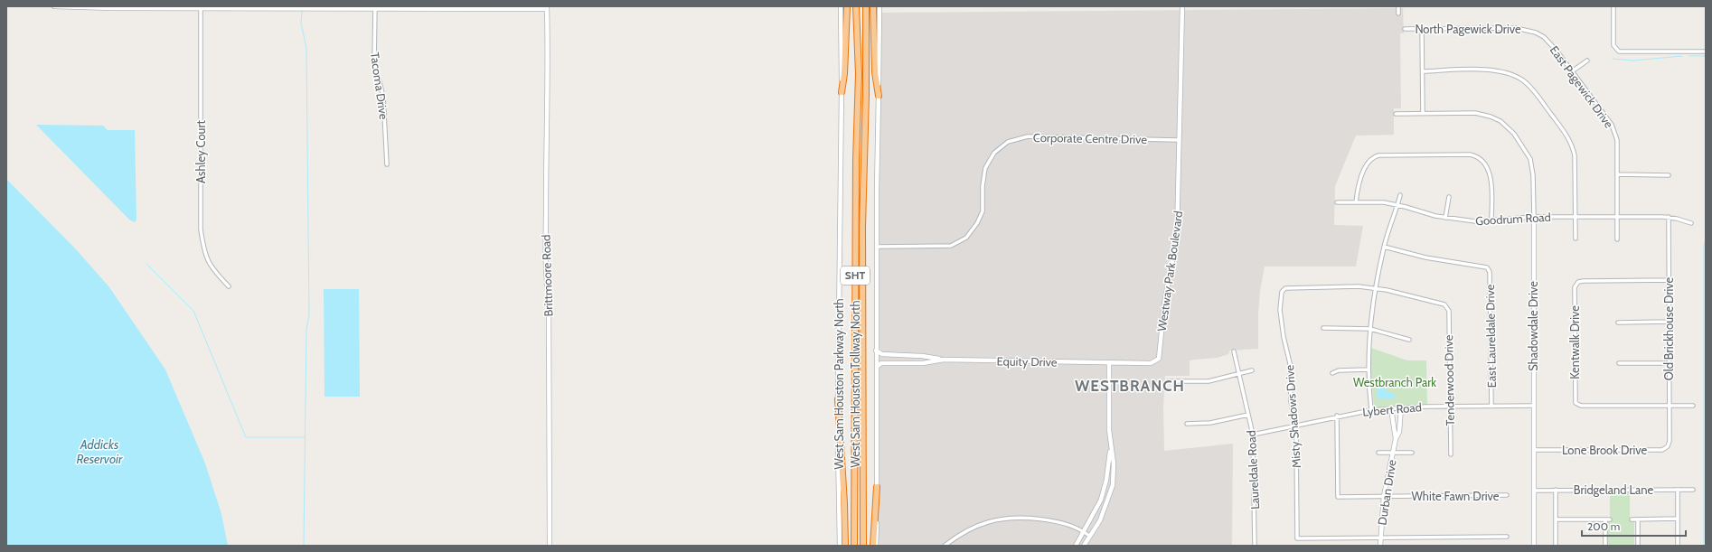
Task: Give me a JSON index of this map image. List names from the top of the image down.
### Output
{
  "streets": {
    "highway": ["SHT", "West Sam Houston Tollway North"],
    "street": [
      "North Pagewick Drive",
      "Tacoma Drive",
      "East Pagewick Drive",
      "Corporate Centre Drive",
      "Ashley Court",
      "Goodrum Road",
      "Westway Park Boulevard",
      "Brittmoore Road",
      "Shadowdale Drive",
      "Old Brickhouse Drive",
      "East Laureldale Drive",
      "Kentwalk Drive",
      "Equity Drive",
      "Tenderwood Drive",
      "West Sam Houston Parkway North",
      "Lybert Road",
      "Misty Shadows Drive",
      "Lone Brook Drive",
      "Laureldale Road",
      "Bridgeland Lane",
      "Durban Drive",
      "White Fawn Drive"
    ]
  },
  "crossings": [
    ["North Pagewick Drive", "East Pagewick Drive"],
    ["East Pagewick Drive", "Goodrum Road"],
    ["Corporate Centre Drive", "Westway Park Boulevard"],
    ["Goodrum Road", "Shadowdale Drive"],
    ["Goodrum Road", "Old Brickhouse Drive"],
    ["Westway Park Boulevard", "Equity Drive"],
    ["Shadowdale Drive", "Lybert Road"],
    ["Shadowdale Drive", "Lone Brook Drive"],
    ["Shadowdale Drive", "Bridgeland Lane"],
    ["Old Brickhouse Drive", "Kentwalk Drive"],
    ["Old Brickhouse Drive", "Lone Brook Drive"],
    ["East Laureldale Drive", "Lybert Road"],
    ["Tenderwood Drive", "Lybert Road"],
    ["Tenderwood Drive", "Misty Shadows Drive"],
    ["Lybert Road", "Misty Shadows Drive"],
    ["Lybert Road", "Laureldale Road"],
    ["Lybert Road", "Durban Drive"],
    ["Lybert Road", "White Fawn Drive"],
    ["Misty Shadows Drive", "Durban Drive"],
    ["Durban Drive", "White Fawn Drive"]
  ],
  "districts": ["WESTBRANCH"],
  "water": ["Addicks Reservoir"],
  "parks": ["Westbranch Park"],
  "scale_bar": "200 m"
}
